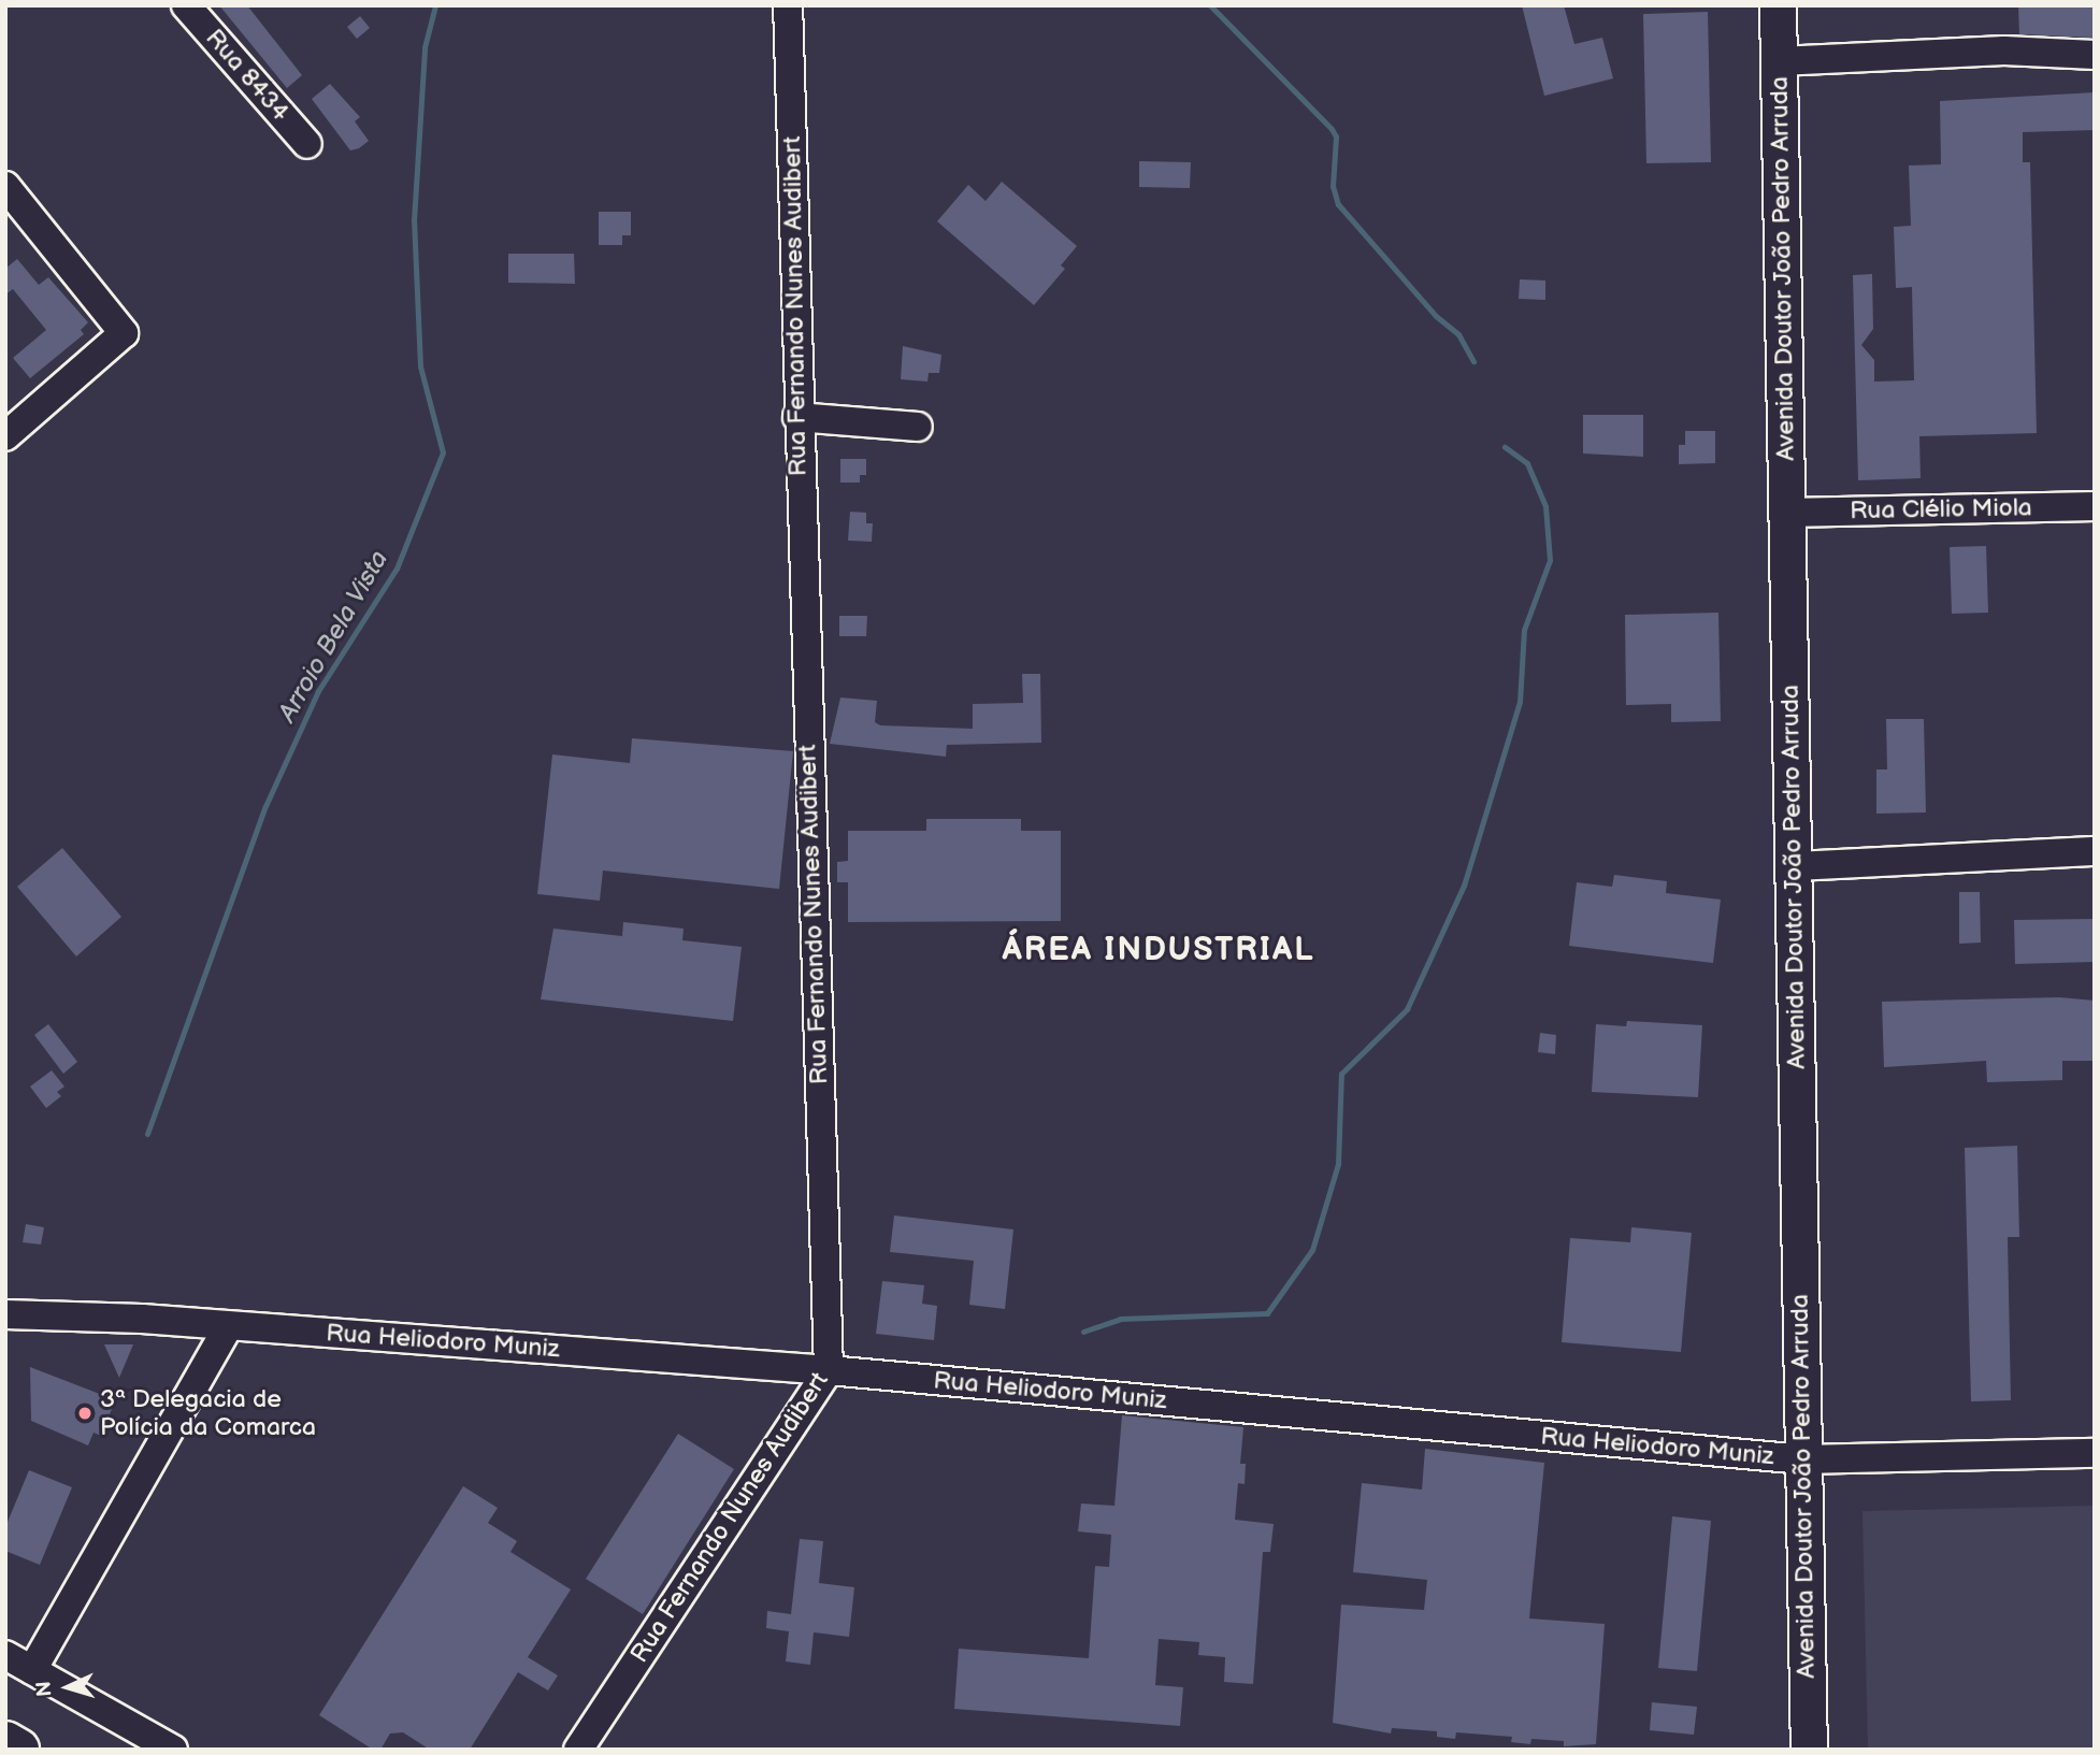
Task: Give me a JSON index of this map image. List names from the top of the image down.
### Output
{
  "streets": {
    "main road": ["Avenida Doutor João Pedro Arruda"],
    "street": [
      "Rua 8434",
      "Rua Fernando Nunes Audibert",
      "Rua Clélio Miola",
      "Rua Heliodoro Muniz"
    ]
  },
  "crossings": [
    ["Avenida Doutor João Pedro Arruda", "Rua Clélio Miola"],
    ["Avenida Doutor João Pedro Arruda", "Rua Heliodoro Muniz"],
    ["Rua Fernando Nunes Audibert", "Rua Heliodoro Muniz"]
  ],
  "districts": ["ÁREA INDUSTRIAL"],
  "water": ["Arroio Bela Vista"],
  "places": ["3ª Delegacia de Polícia da Comarca"],
  "north": "left"
}
